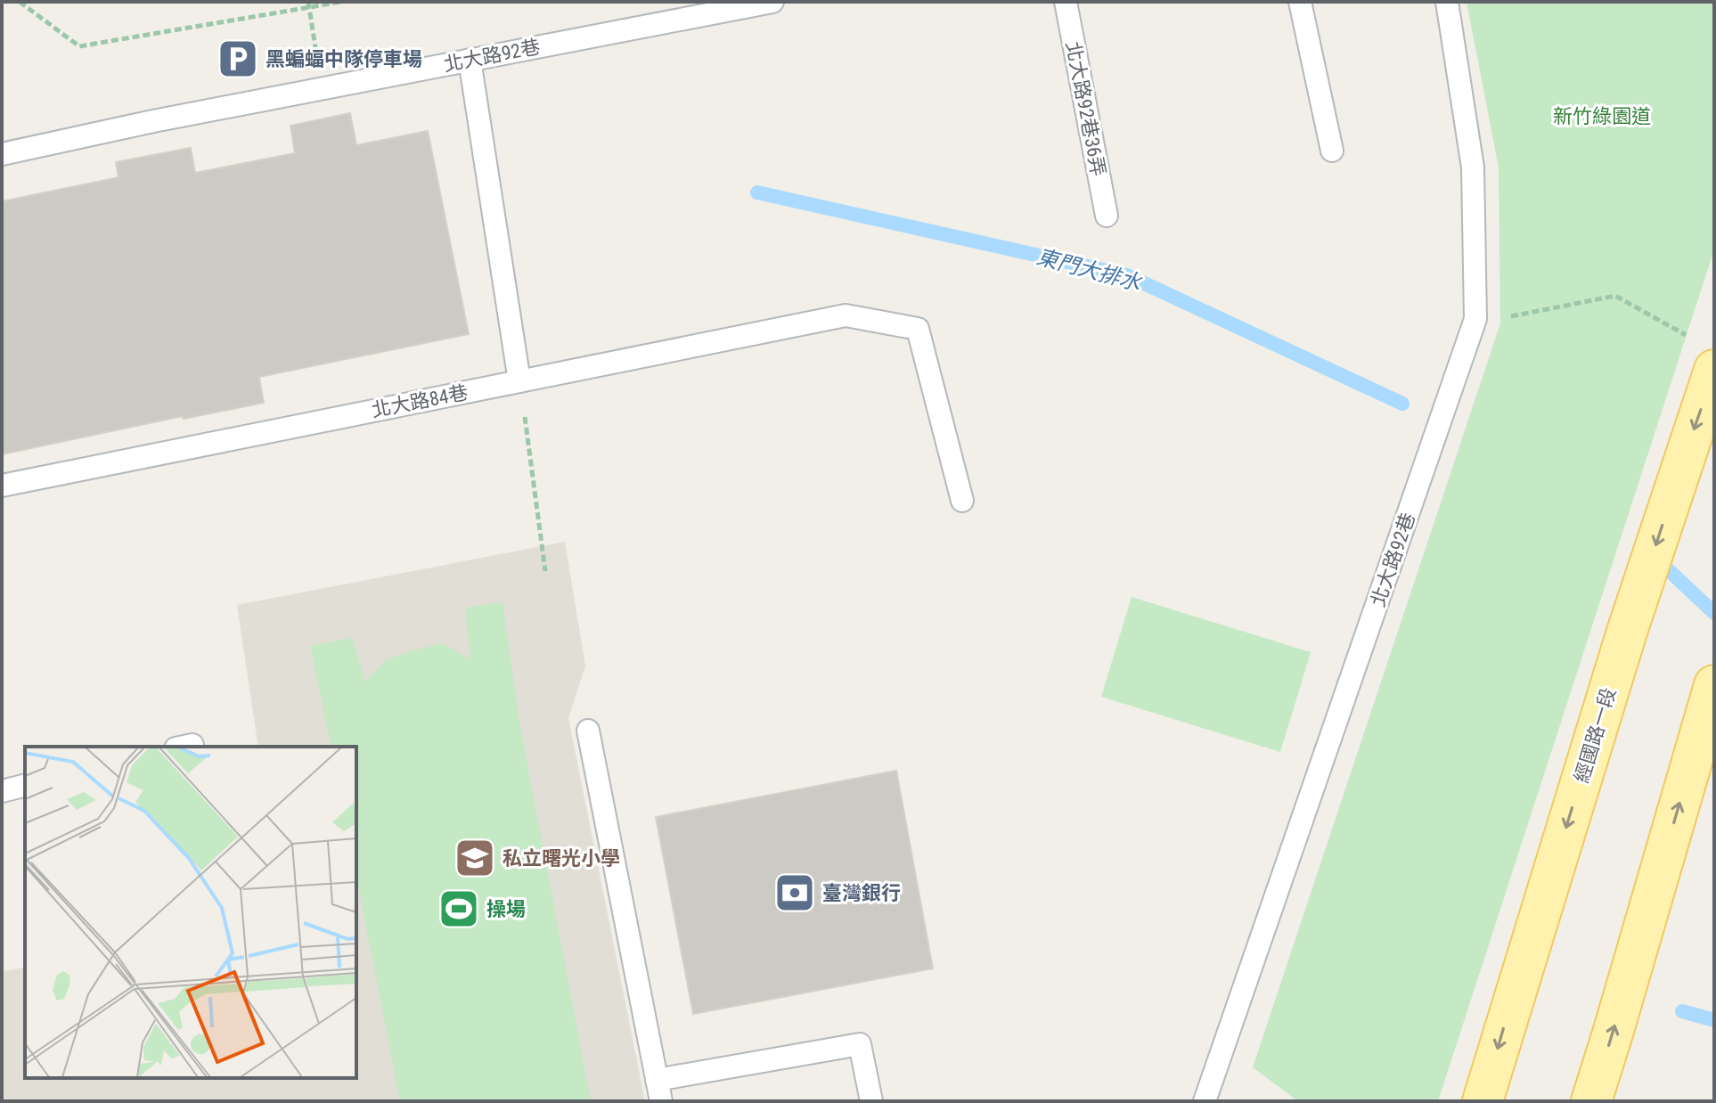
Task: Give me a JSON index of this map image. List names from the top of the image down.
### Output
{
  "streets": {
    "main road": ["經國路一段"],
    "lane": ["北大路92巷", "北大路92巷36弄", "北大路84巷"]
  },
  "water": ["東門大排水"],
  "parks": ["新竹綠園道"],
  "places": {
    "parking": ["黑蝙蝠中隊停車場"],
    "school or university": ["私立曙光小學"],
    "bank": ["臺灣銀行"],
    "sports": ["操場"]
  }
}
